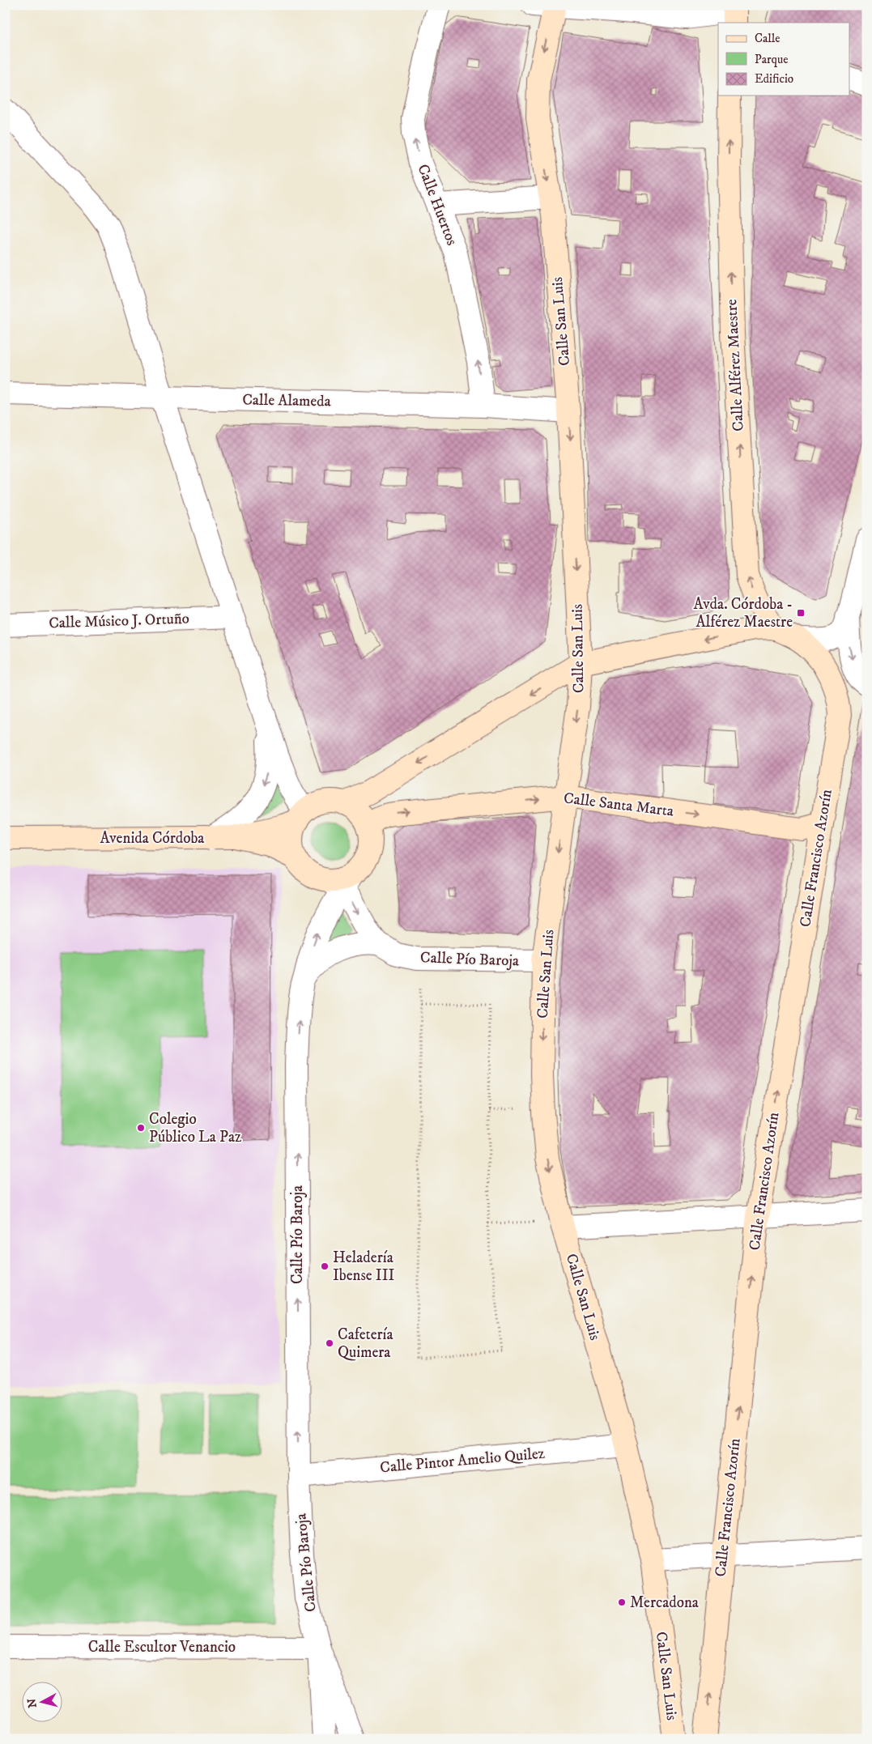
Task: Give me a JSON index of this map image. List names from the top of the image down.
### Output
{
  "streets": {
    "main road": [
      "Calle San Luis",
      "Calle Alférez Maestre",
      "Calle Santa Marta",
      "Avenida Córdoba",
      "Calle Francisco Azorín"
    ],
    "street": [
      "Calle Huertos",
      "Calle Alameda",
      "Calle Músico J. Ortuño",
      "Calle Pío Baroja",
      "Calle Pintor Amelio Quilez",
      "Calle Escultor Venancio"
    ]
  },
  "crossings": [
    ["Calle Huertos", "Calle Alameda"],
    ["Calle San Luis", "Calle Alameda"],
    ["Calle San Luis", "Calle Santa Marta"],
    ["Calle San Luis", "Calle Pío Baroja"],
    ["Calle San Luis", "Calle Pintor Amelio Quilez"],
    ["Calle Santa Marta", "Avenida Córdoba"],
    ["Calle Santa Marta", "Calle Francisco Azorín"],
    ["Calle Santa Marta", "Calle Pío Baroja"],
    ["Avenida Córdoba", "Calle Pío Baroja"],
    ["Calle Pío Baroja", "Calle Pintor Amelio Quilez"],
    ["Calle Pío Baroja", "Calle Escultor Venancio"]
  ],
  "one_way": [
    "Calle Huertos",
    "Calle San Luis",
    "Calle Alférez Maestre",
    "Calle Francisco Azorín",
    "Calle Pío Baroja"
  ],
  "places": {
    "transit": ["Avda. Córdoba - Alférez Maestre"],
    "other": [
      "Colegio Público La Paz",
      "Heladería Ibense III",
      "Cafetería Quimera",
      "Mercadona"
    ]
  },
  "legend": ["Calle", "Parque", "Edificio"],
  "north": "left"
}
